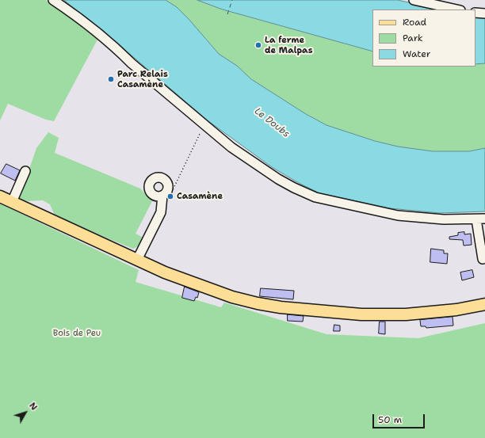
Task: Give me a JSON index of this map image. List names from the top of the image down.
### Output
{
  "water": ["Le Doubs"],
  "parks": ["Bois de Peu"],
  "places": ["La ferme de Malpas", "Parc Relais Casamène", "Casamène"],
  "legend": ["Road", "Park", "Water"],
  "scale_bar": "50 m",
  "north": "top right"
}
